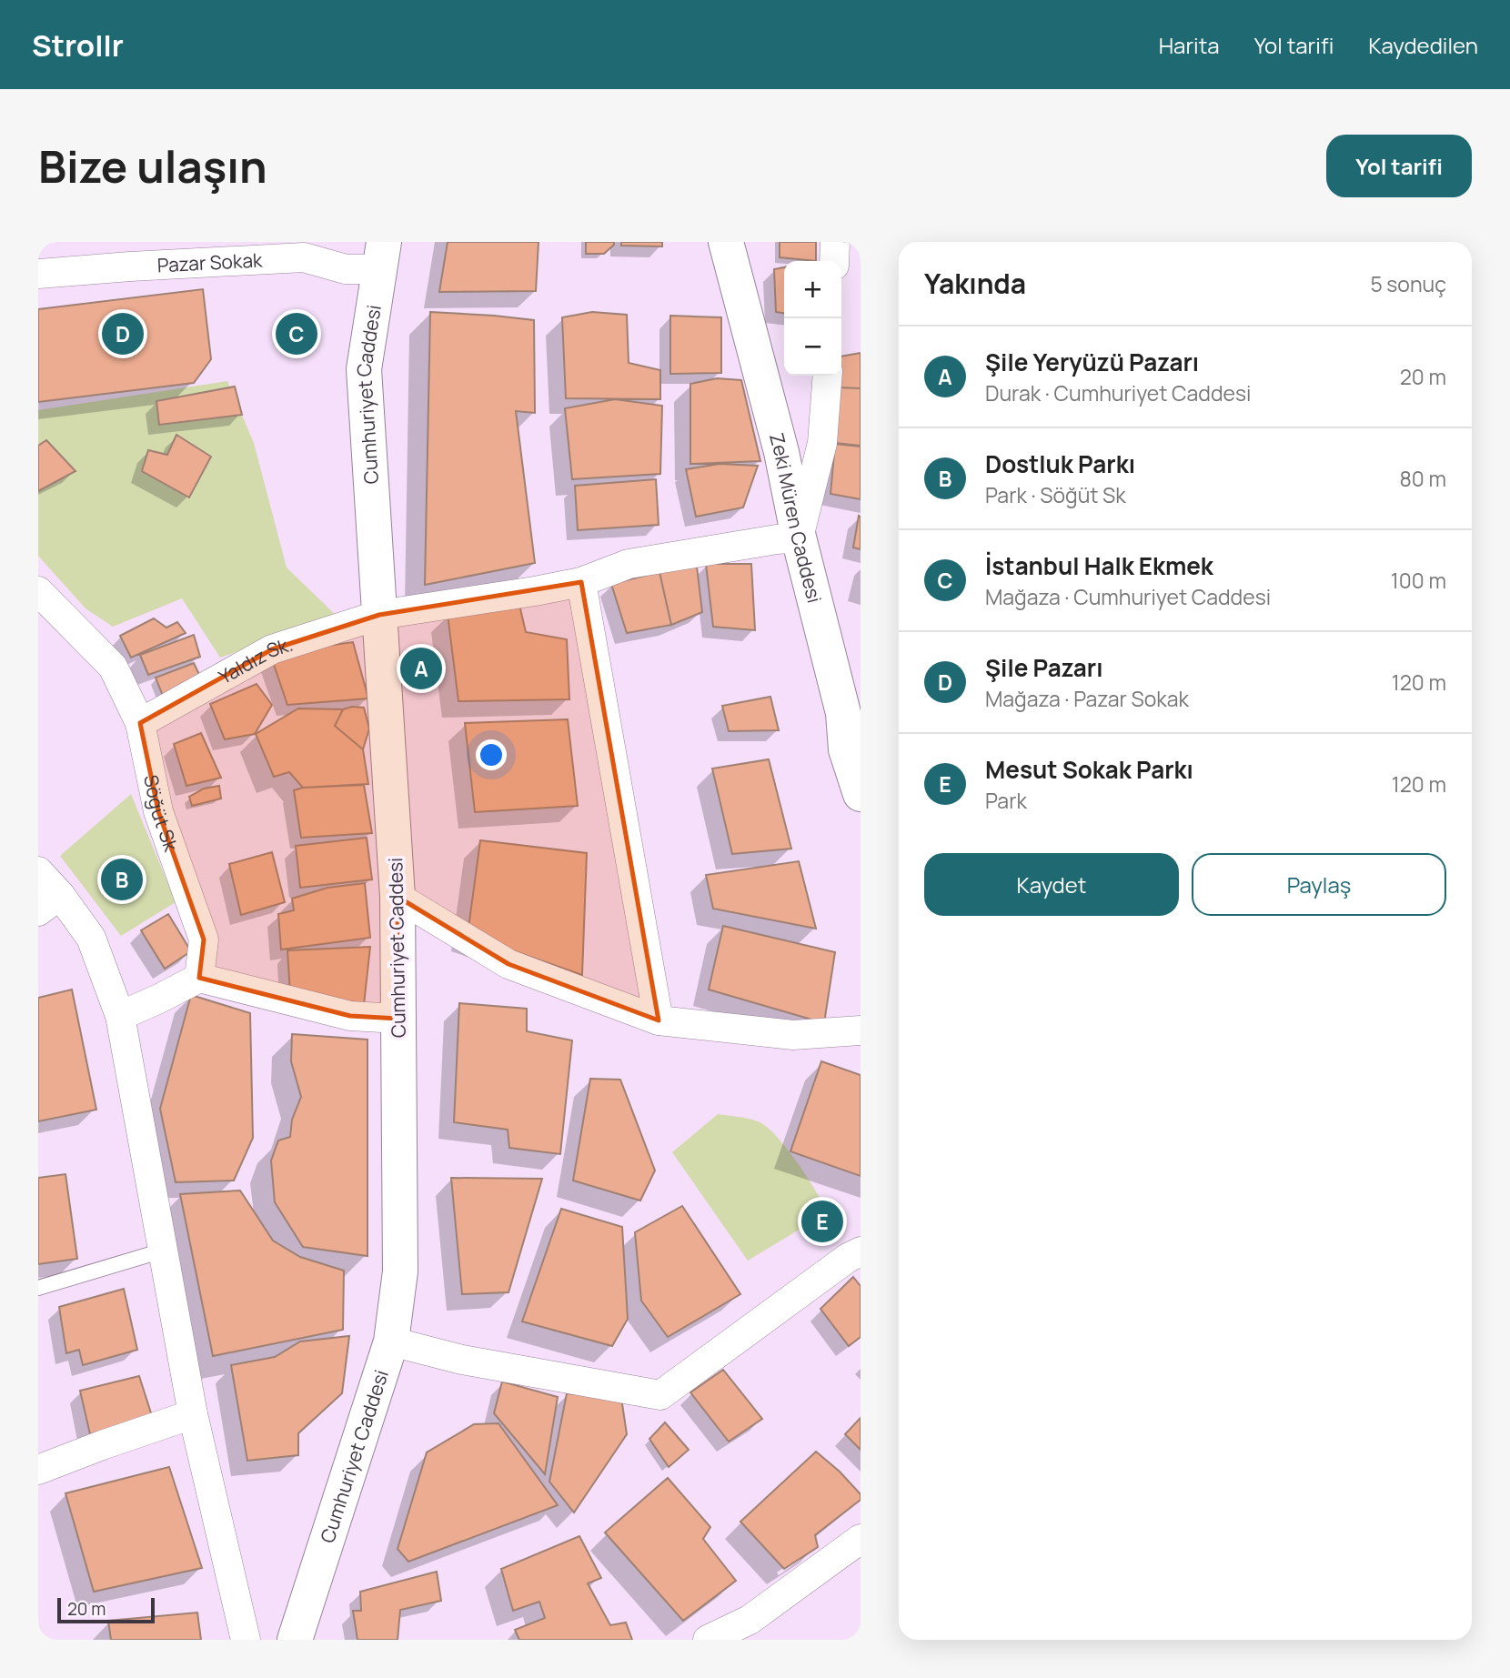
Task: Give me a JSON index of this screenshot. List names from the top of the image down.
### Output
{
  "streets": {
    "main road": ["Cumhuriyet Caddesi", "Zeki Müren Caddesi"],
    "street": ["Pazar Sokak", "Yaldız Sk.", "Söğüt Sk"]
  },
  "crossings": [
    ["Pazar Sokak", "Cumhuriyet Caddesi"],
    ["Cumhuriyet Caddesi", "Yaldız Sk."],
    ["Zeki Müren Caddesi", "Yaldız Sk."],
    ["Yaldız Sk.", "Söğüt Sk"]
  ],
  "scale_bar": "20 m",
  "page": {
    "header": "Strollr",
    "nav": ["Harita", "Yol tarifi", "Kaydedilen"],
    "buttons": [
      "Yol tarifi",
      ["Kaydet", "Paylaş"]
    ],
    "title": "Bize ulaşın",
    "heading": ["Yakında", "5 sonuç"],
    "map_buttons": ["+", "−"],
    "pins": [
      "C",
      "D",
      "A",
      "B",
      "E"
    ],
    "list": [
      {
        "mark": "A",
        "name": "Şile Yeryüzü Pazarı",
        "note": "Durak · Cumhuriyet Caddesi",
        "value": "20 m"
      },
      {
        "mark": "B",
        "name": "Dostluk Parkı",
        "note": "Park · Söğüt Sk",
        "value": "80 m"
      },
      {
        "mark": "C",
        "name": "İstanbul Halk Ekmek",
        "note": "Mağaza · Cumhuriyet Caddesi",
        "value": "100 m"
      },
      {
        "mark": "D",
        "name": "Şile Pazarı",
        "note": "Mağaza · Pazar Sokak",
        "value": "120 m"
      },
      {
        "mark": "E",
        "name": "Mesut Sokak Parkı",
        "note": "Park",
        "value": "120 m"
      }
    ],
    "scale": "20 m"
  }
}
